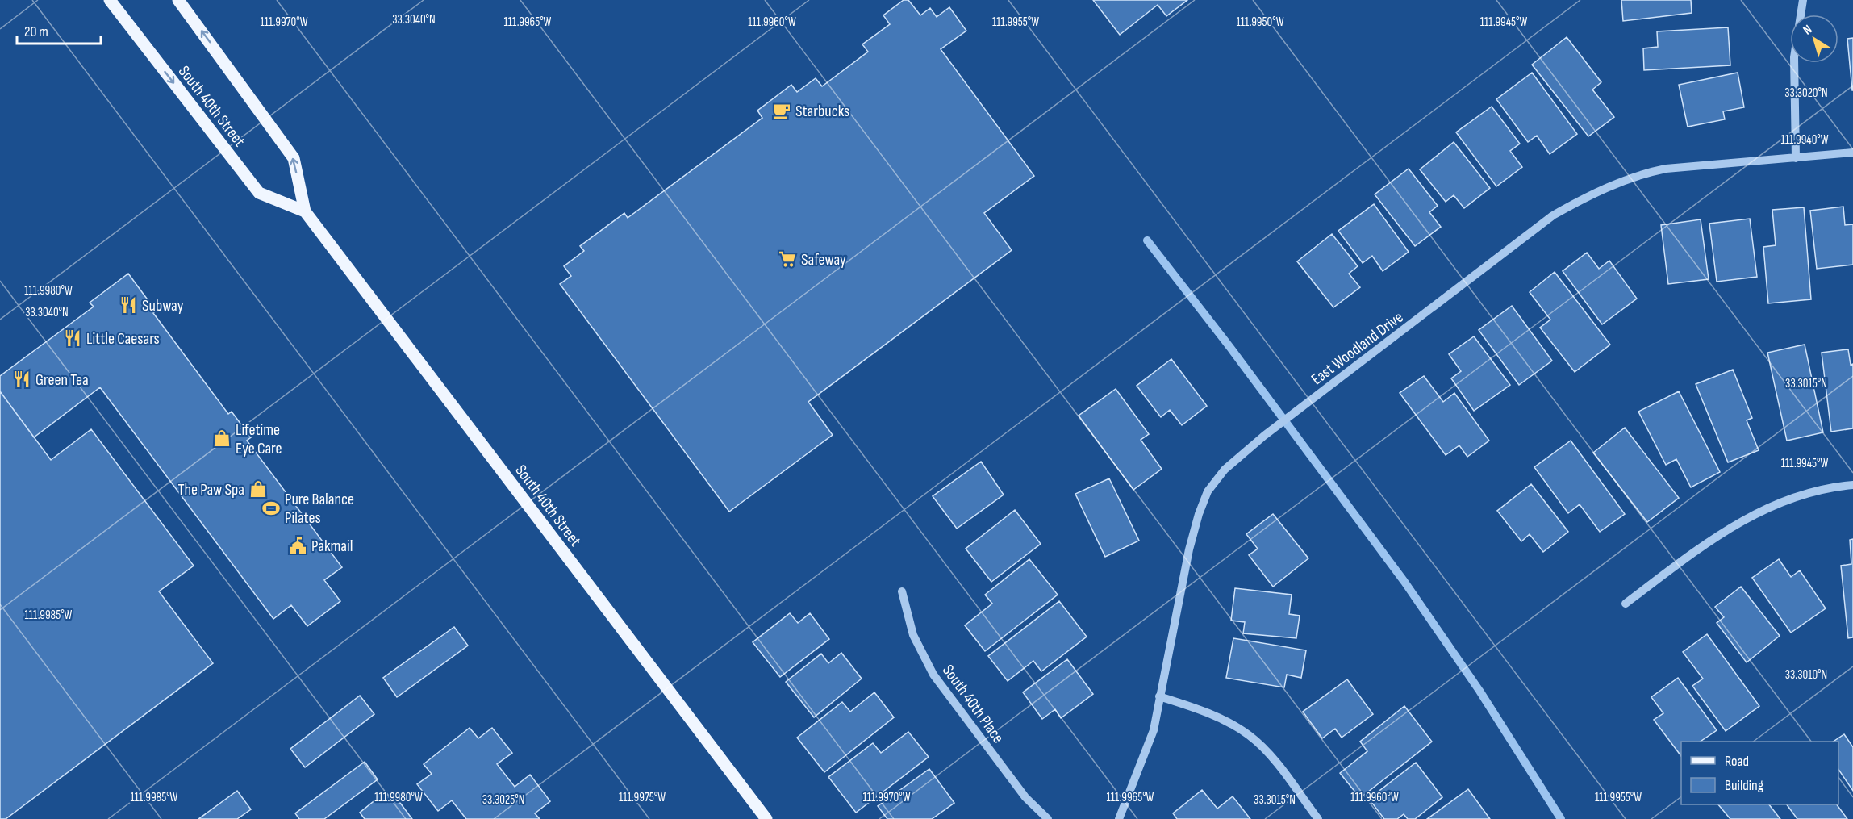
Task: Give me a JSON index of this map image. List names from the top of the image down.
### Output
{
  "streets": {
    "main road": ["South 40th Street"],
    "street": ["East Woodland Drive", "South 40th Place"]
  },
  "places": {
    "cafe": ["Starbucks"],
    "supermarket": ["Safeway"],
    "restaurant": ["Subway", "Little Caesars", "Green Tea"],
    "shop": ["Lifetime Eye Care", "The Paw Spa"],
    "sports": ["Pure Balance Pilates"],
    "public building": ["Pakmail"]
  },
  "legend": ["Road", "Building"],
  "scale_bar": "20 m",
  "north": "top left",
  "coordinates": [
    "33.3040°N",
    "111.9970°W",
    "111.9965°W",
    "111.9960°W",
    "111.9955°W",
    "111.9950°W",
    "111.9945°W",
    "33.3020°N",
    "111.9940°W",
    "111.9980°W",
    "33.3015°N",
    "111.9985°W",
    "33.3010°N",
    "111.9975°W",
    "33.3025°N"
  ]
}
